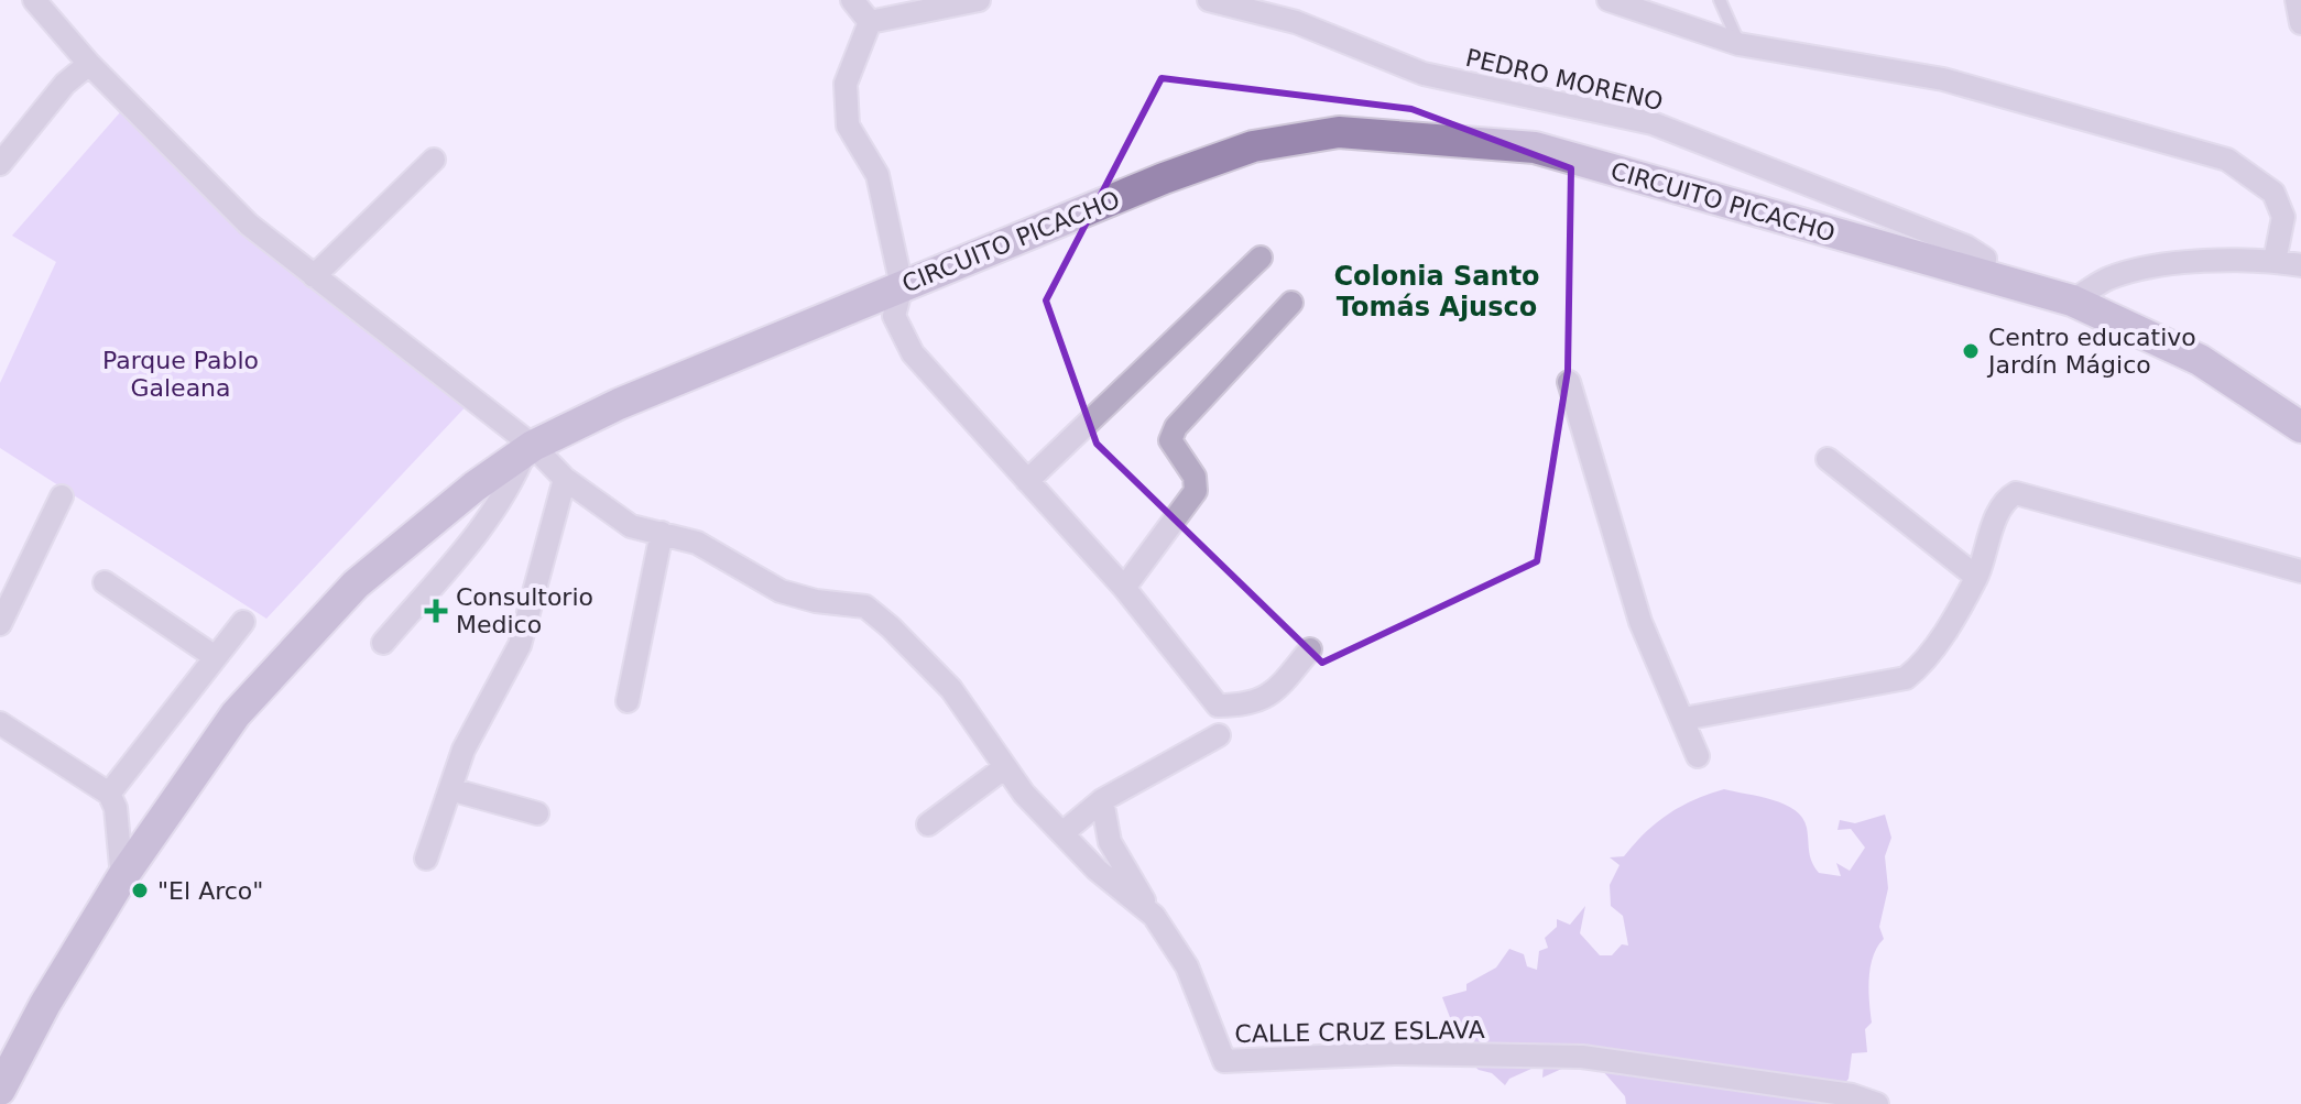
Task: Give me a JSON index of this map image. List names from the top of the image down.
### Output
{
  "streets": {
    "main road": ["CIRCUITO PICACHO"],
    "street": ["PEDRO MORENO", "CALLE CRUZ ESLAVA"]
  },
  "crossings": [
    ["PEDRO MORENO", "CIRCUITO PICACHO"],
    ["CIRCUITO PICACHO", "CALLE CRUZ ESLAVA"]
  ],
  "districts": ["Colonia Santo Tomás Ajusco"],
  "parks": ["Parque Pablo Galeana"],
  "places": {
    "other": ["Centro educativo Jardín Mágico", "\"El Arco\""],
    "health": ["Consultorio Medico"]
  }
}
